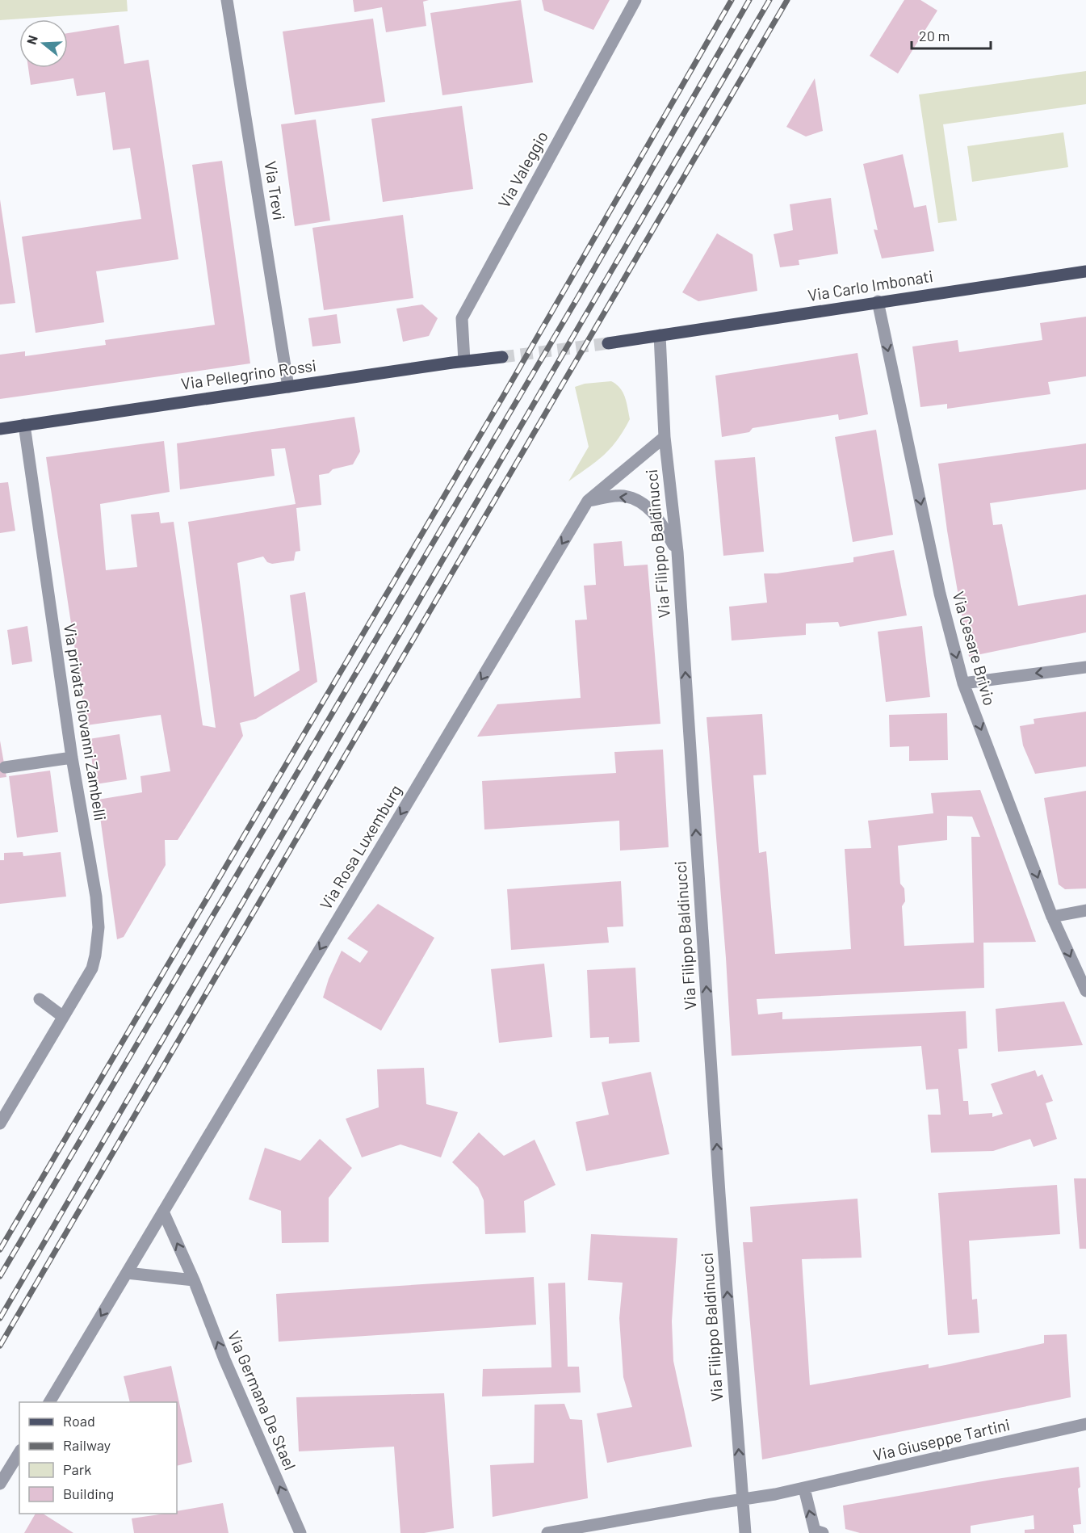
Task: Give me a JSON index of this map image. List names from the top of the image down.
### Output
{
  "streets": {
    "main road": ["Via Carlo Imbonati", "Via Pellegrino Rossi"],
    "street": [
      "Via Valeggio",
      "Via Trevi",
      "Via Filippo Baldinucci",
      "Via Cesare Brivio",
      "Via privata Giovanni Zambelli",
      "Via Rosa Luxemburg",
      "Via Germana De Stael",
      "Via Giuseppe Tartini"
    ]
  },
  "crossings": [
    ["Via Valeggio", "Via Pellegrino Rossi"],
    ["Via Trevi", "Via Pellegrino Rossi"],
    ["Via Carlo Imbonati", "Via Filippo Baldinucci"],
    ["Via Carlo Imbonati", "Via Cesare Brivio"],
    ["Via Pellegrino Rossi", "Via privata Giovanni Zambelli"],
    ["Via Filippo Baldinucci", "Via Rosa Luxemburg"],
    ["Via Filippo Baldinucci", "Via Giuseppe Tartini"]
  ],
  "one_way": [
    "Via Filippo Baldinucci",
    "Via Cesare Brivio",
    "Via Rosa Luxemburg",
    "Via Germana De Stael"
  ],
  "legend": [
    "Road",
    "Railway",
    "Park",
    "Building"
  ],
  "scale_bar": "20 m",
  "north": "left"
}
